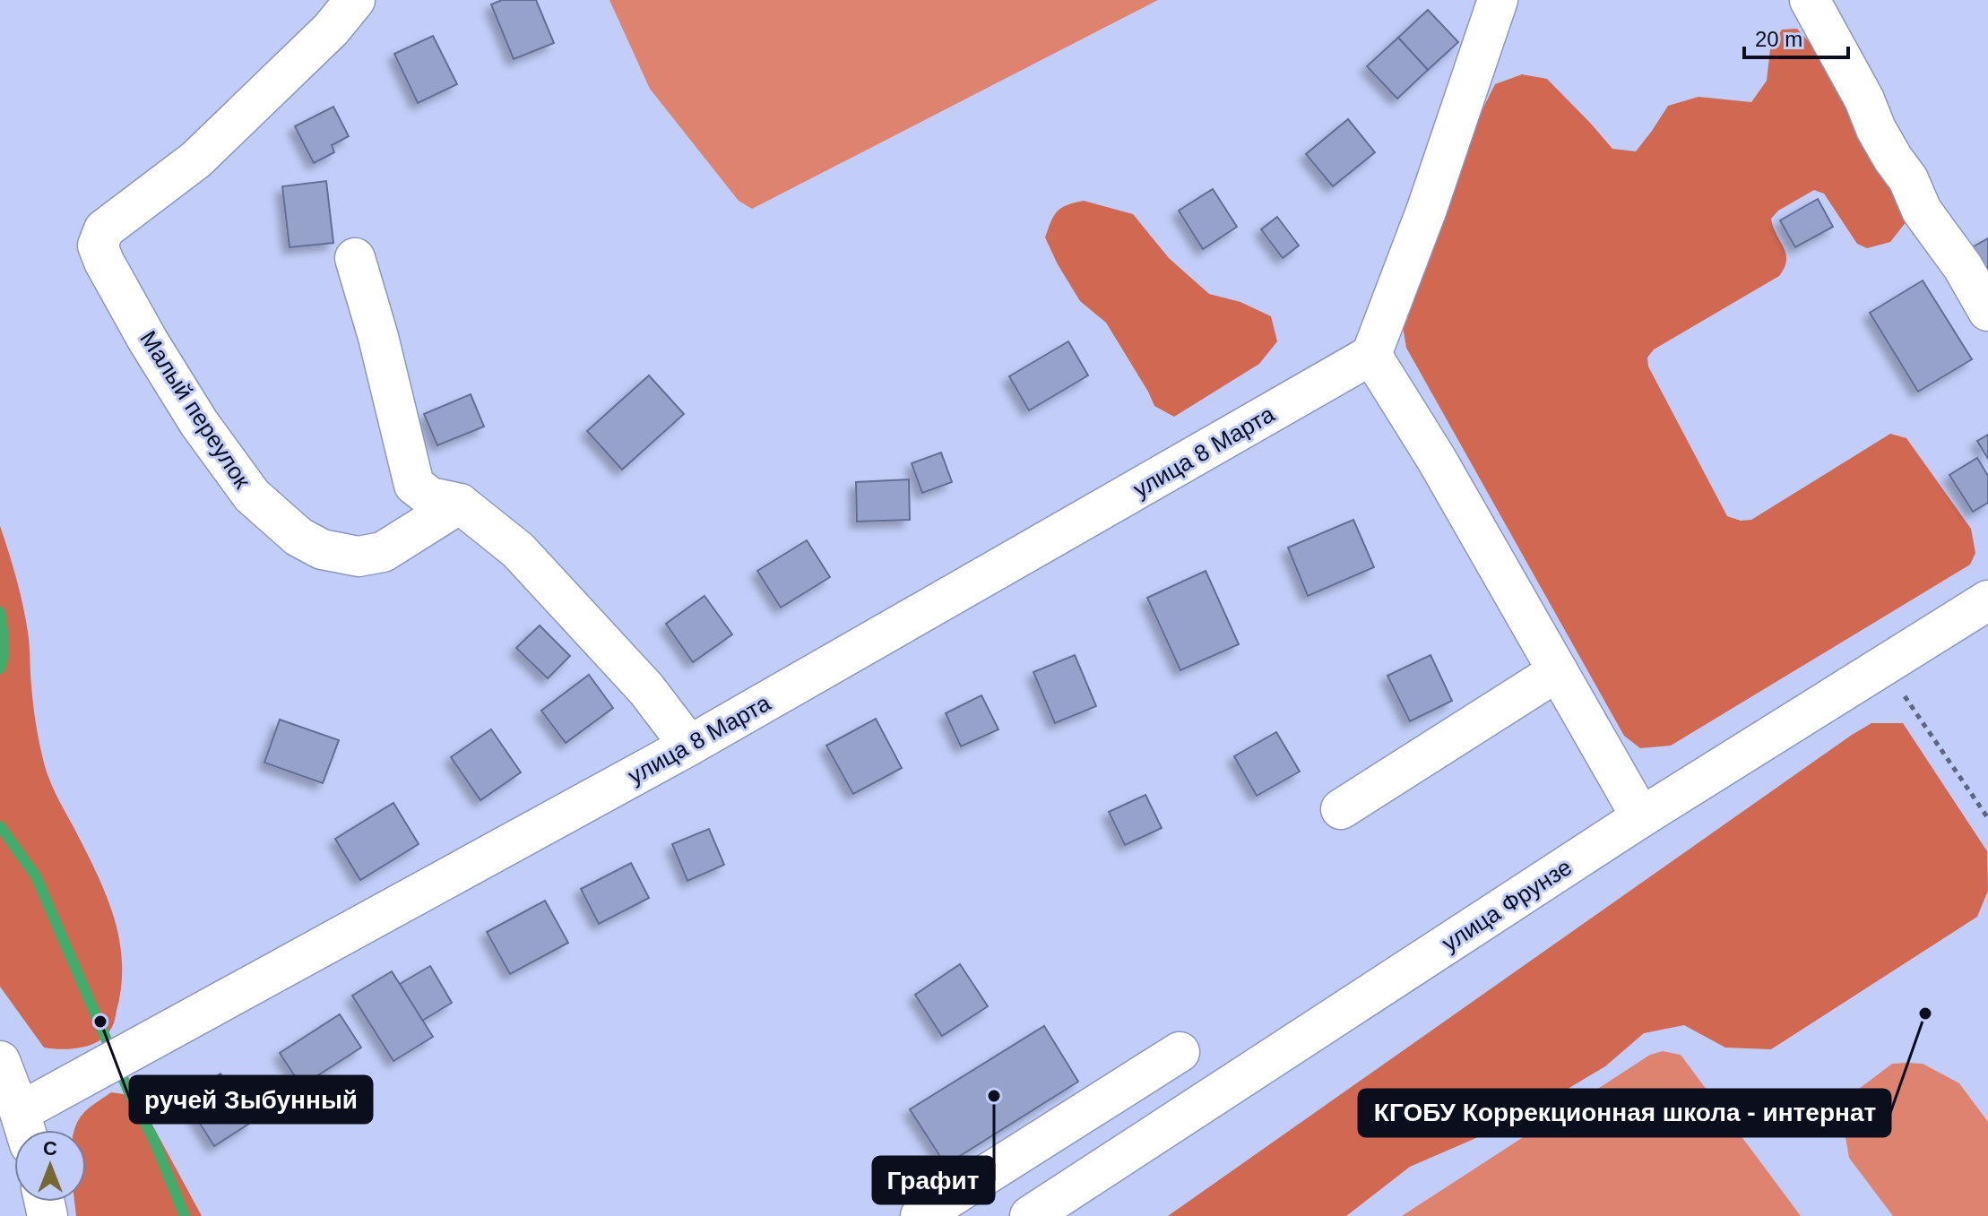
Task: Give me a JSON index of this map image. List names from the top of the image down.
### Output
{
  "streets": {
    "street": ["Малый переулок", "улица 8 Марта", "улица Фрунзе"]
  },
  "places": ["КГОБУ Коррекционная школа - интернат", "ручей Зыбунный", "Графит"],
  "scale_bar": "20 m",
  "north": "top"
}
